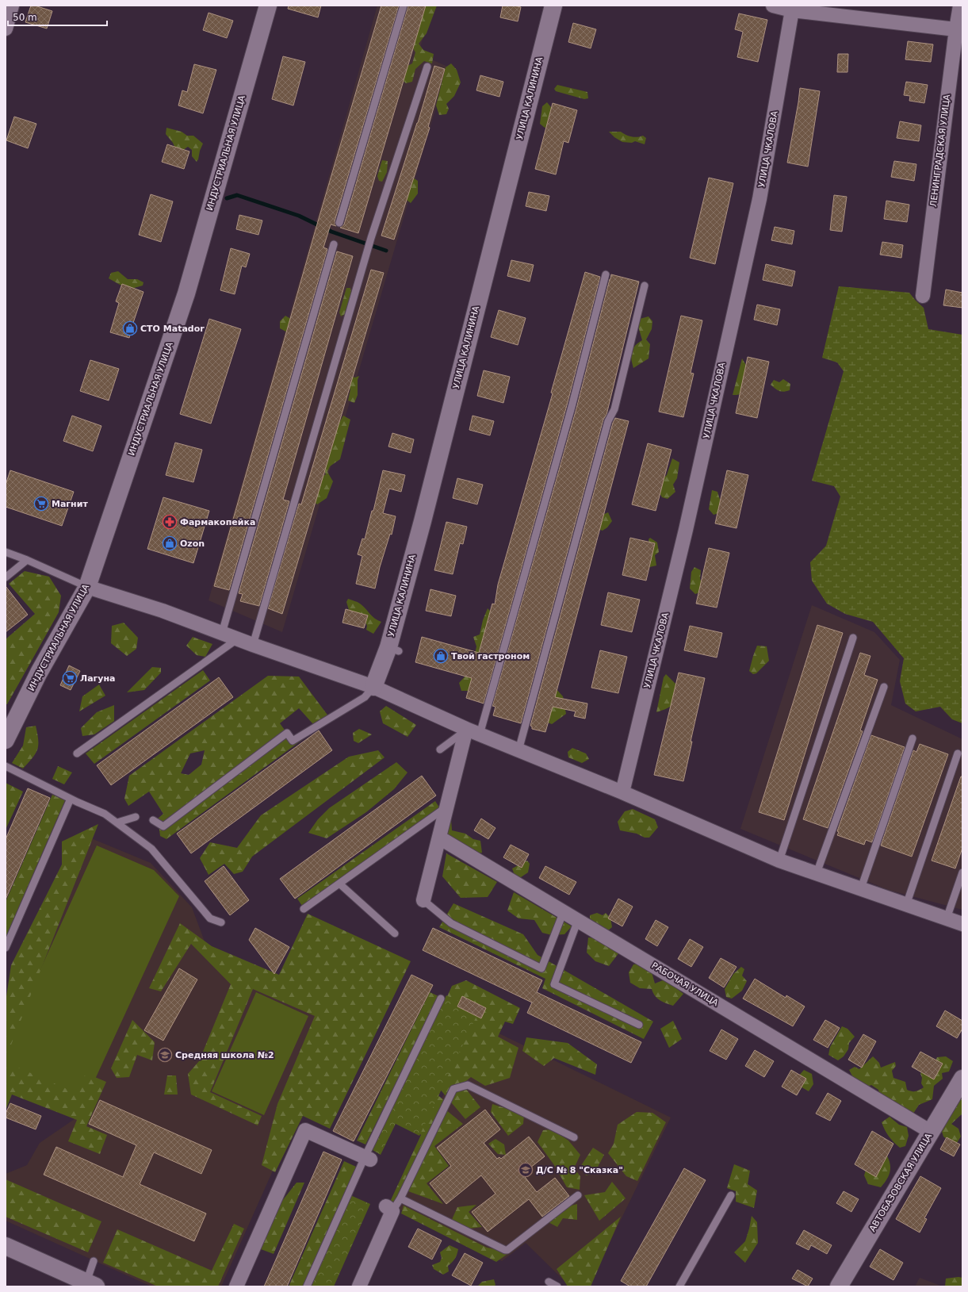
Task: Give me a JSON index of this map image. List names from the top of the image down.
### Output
{
  "streets": {
    "street": [
      "УЛИЦА КАЛИНИНА",
      "УЛИЦА ЧКАЛОВА",
      "ЛЕНИНГРАДСКАЯ УЛИЦА",
      "ИНДУСТРИАЛЬНАЯ УЛИЦА",
      "РАБОЧАЯ УЛИЦА",
      "АВТОБАЗОВСКАЯ УЛИЦА"
    ]
  },
  "crossings": [
    ["РАБОЧАЯ УЛИЦА", "АВТОБАЗОВСКАЯ УЛИЦА"]
  ],
  "places": {
    "shop": ["СТО Matador", "Ozon", "Твой гастроном"],
    "supermarket": ["Магнит", "Лагуна"],
    "pharmacy": ["Фармакопейка"],
    "school or university": ["Средняя школа №2", "Д/С № 8 \"Сказка\""]
  },
  "scale_bar": "50 m"
}
